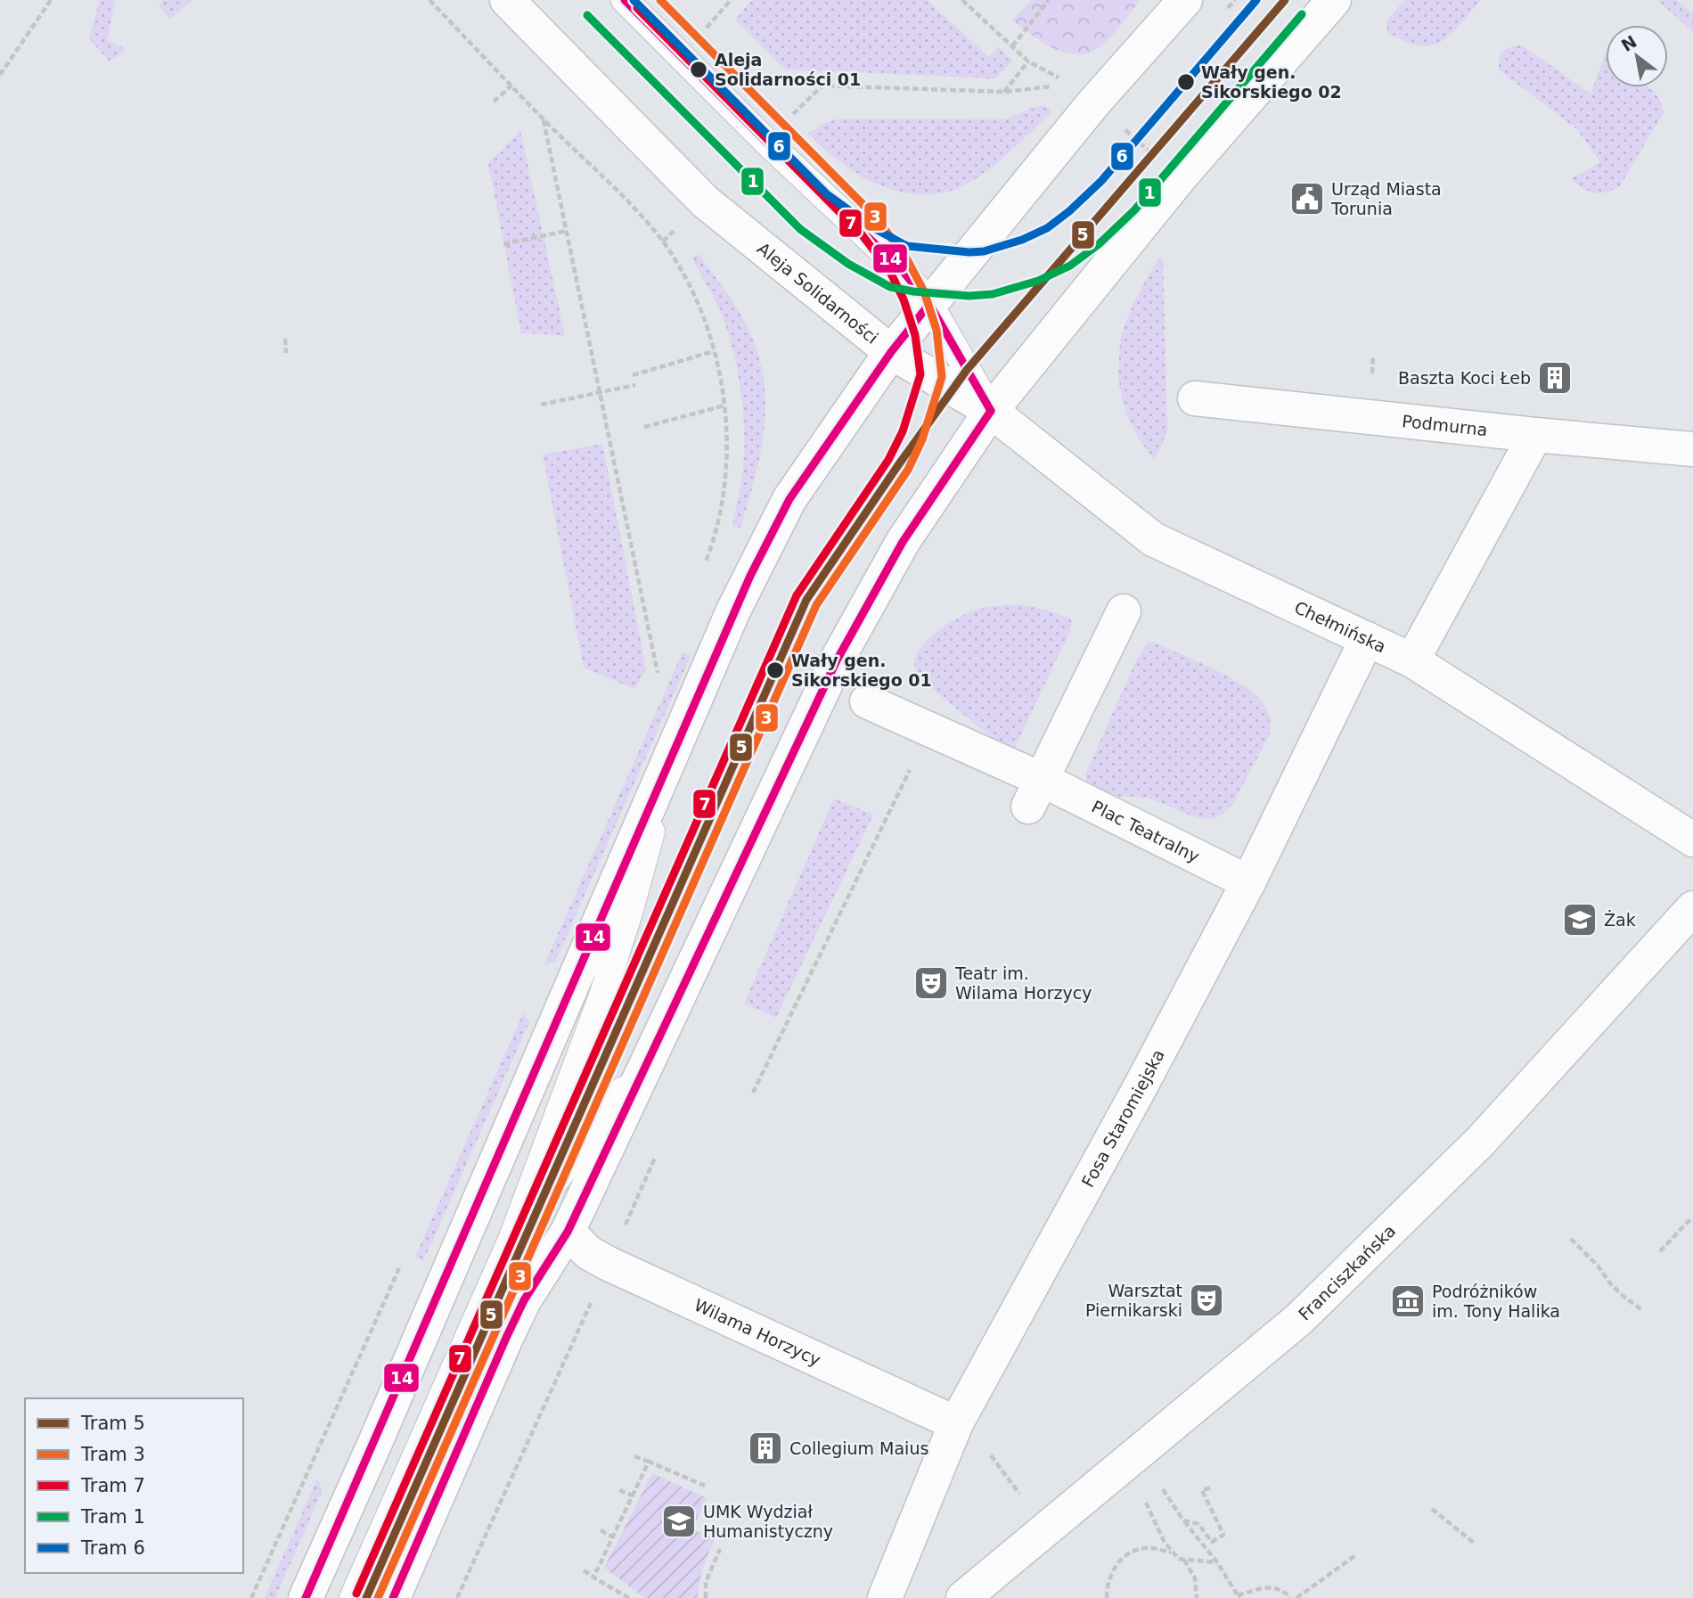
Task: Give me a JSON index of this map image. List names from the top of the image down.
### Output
{
  "streets": {
    "street": [
      "Aleja Solidarności",
      "Podmurna",
      "Chełmińska",
      "Plac Teatralny",
      "Fosa Staromiejska",
      "Franciszkańska",
      "Wilama Horzycy"
    ]
  },
  "crossings": [
    ["Aleja Solidarności", "Chełmińska"],
    ["Chełmińska", "Fosa Staromiejska"],
    ["Plac Teatralny", "Fosa Staromiejska"],
    ["Fosa Staromiejska", "Wilama Horzycy"]
  ],
  "places": {
    "other": ["Aleja Solidarności 01", "Wały gen. Sikorskiego 02", "Wały gen. Sikorskiego 01"],
    "public building": ["Urząd Miasta Torunia"],
    "building": ["Baszta Koci Łeb", "Collegium Maius"],
    "school or university": ["Żak", "UMK Wydział Humanistyczny"],
    "theatre": ["Teatr im. Wilama Horzycy", "Warsztat Piernikarski"],
    "museum": ["Podróżników im. Tony Halika"]
  },
  "lines": [
    "tram line 5",
    "tram line 3",
    "tram line 6",
    "transit line 14",
    "tram line 7",
    "tram line 1"
  ],
  "legend": [
    "Tram 5",
    "Tram 3",
    "Tram 7",
    "Tram 1",
    "Tram 6"
  ],
  "north": "top left"
}
